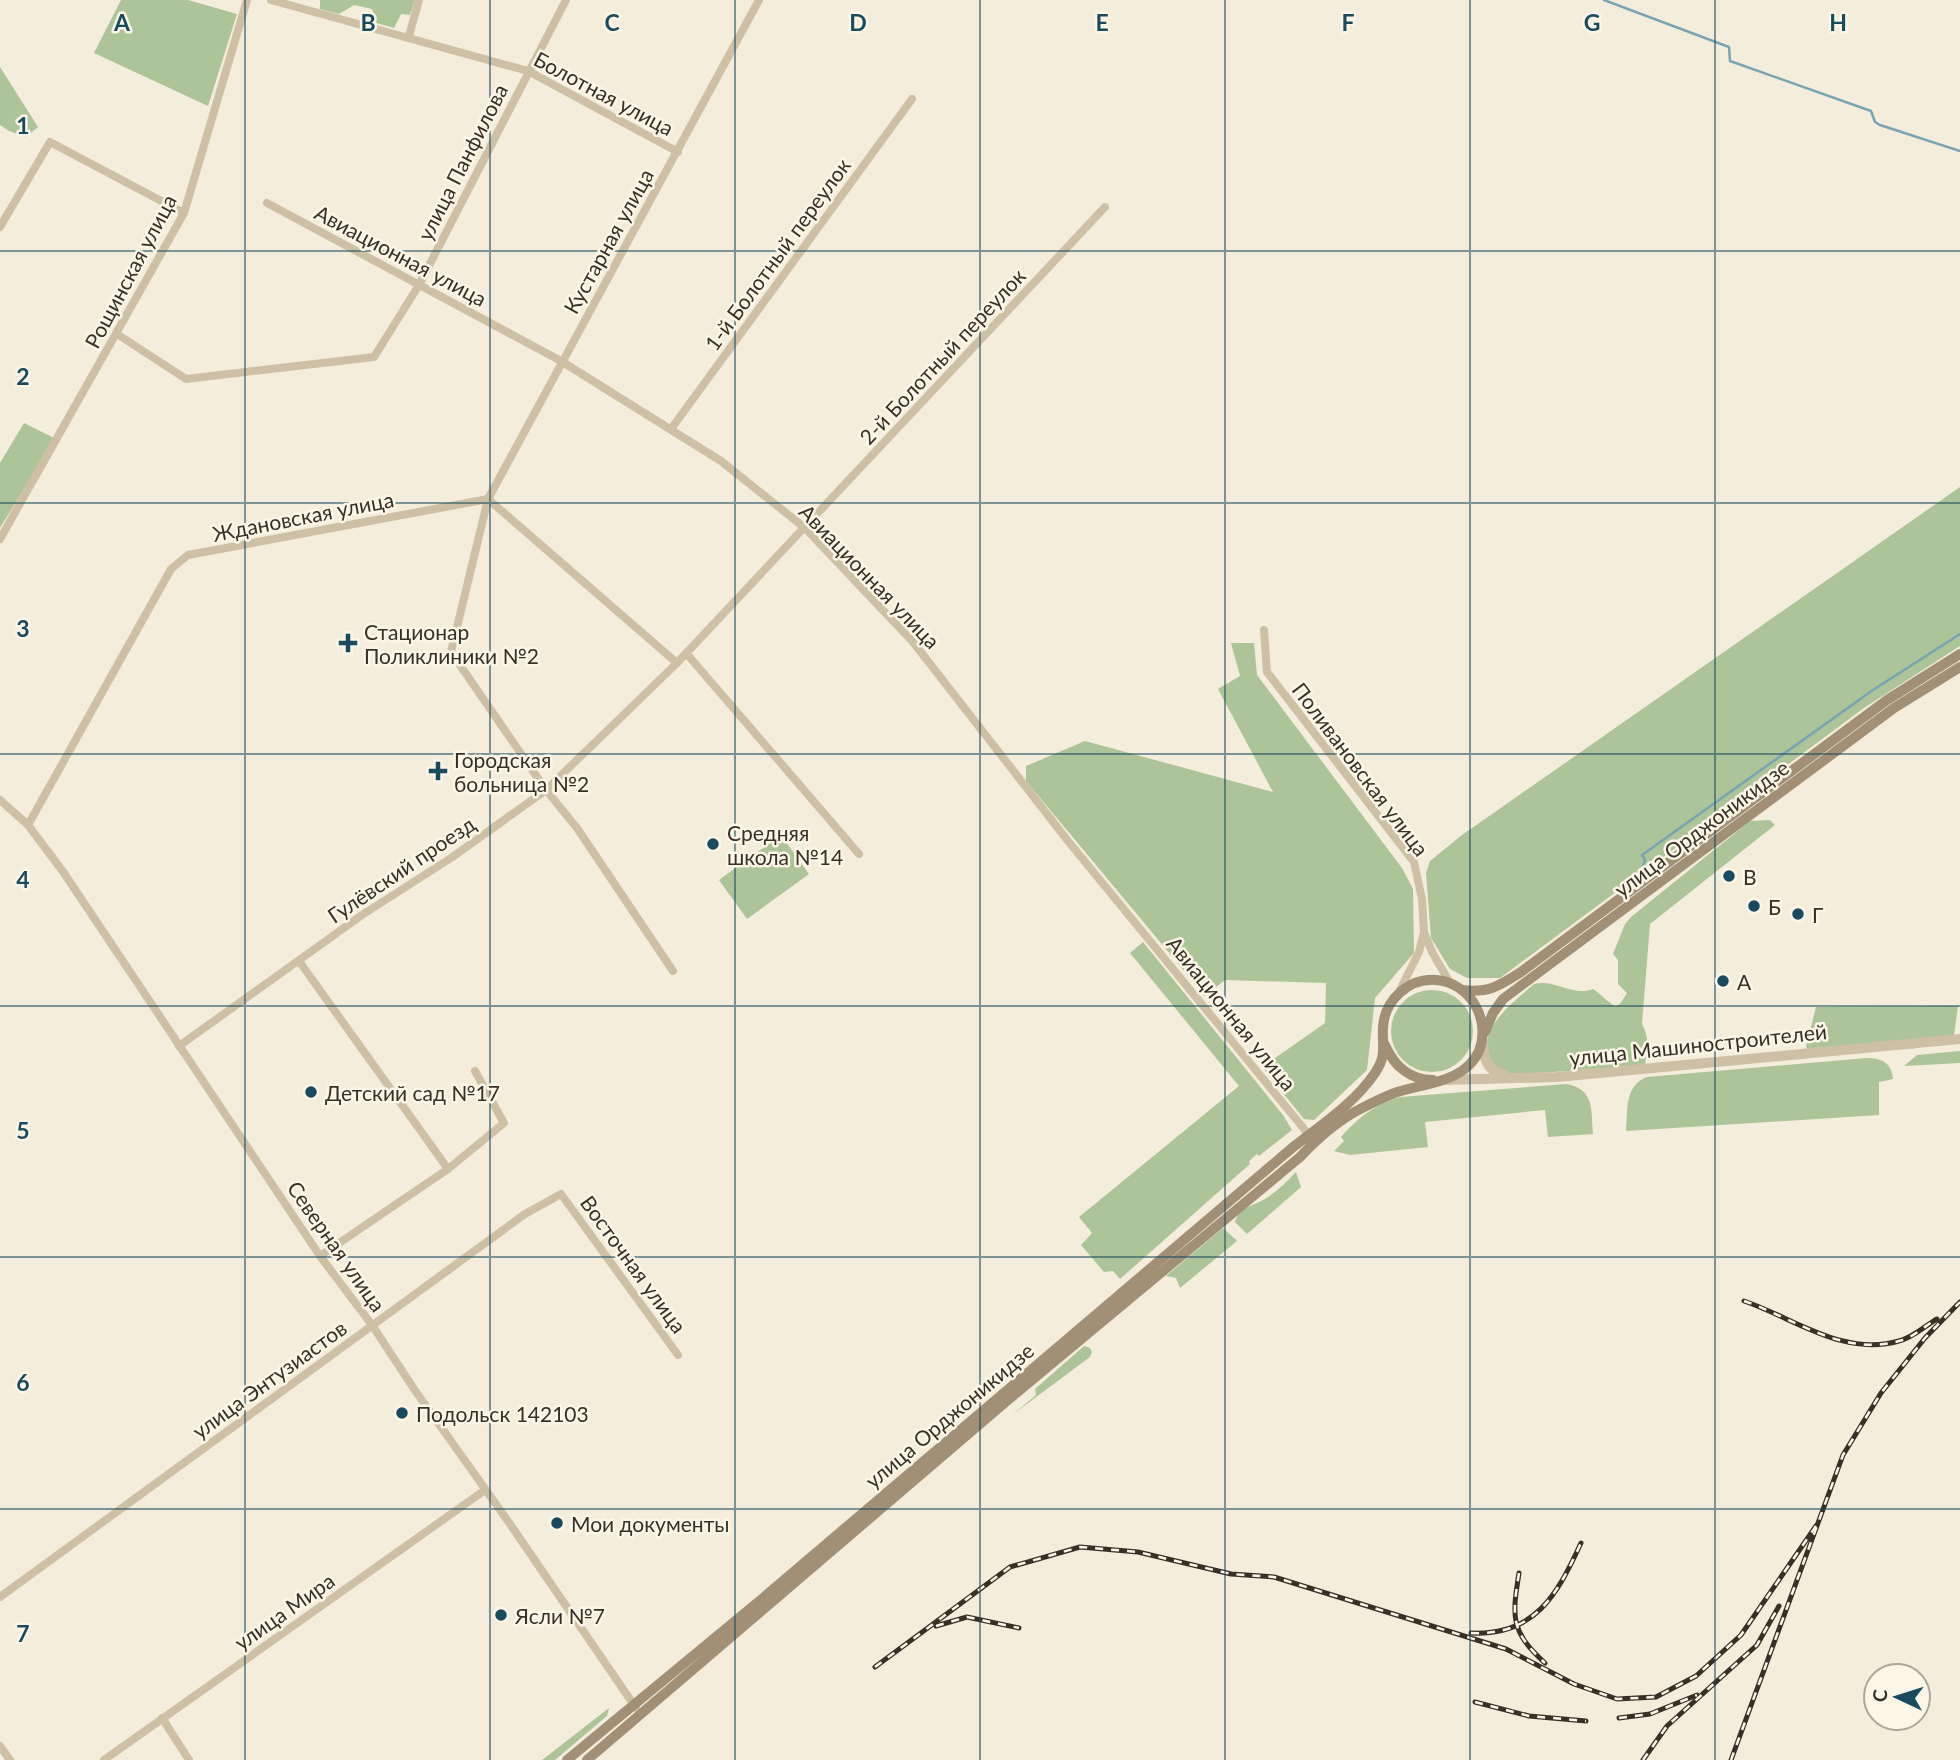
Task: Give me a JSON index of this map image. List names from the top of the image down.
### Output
{
  "streets": {
    "main road": ["улица Орджоникидзе"],
    "street": [
      "Болотная улица",
      "улица Панфилова",
      "Кустарная улица",
      "1-й Болотный переулок",
      "Авиационная улица",
      "Рощинская улица",
      "2-й Болотный переулок",
      "Ждановская улица",
      "Поливановская улица",
      "Гулёвский проезд",
      "улица Машиностроителей",
      "Северная улица",
      "Восточная улица",
      "улица Энтузиастов",
      "улица Мира"
    ]
  },
  "crossings": [
    ["Болотная улица", "улица Панфилова"],
    ["Болотная улица", "Кустарная улица"],
    ["улица Панфилова", "Авиационная улица"],
    ["улица Панфилова", "Рощинская улица"],
    ["Кустарная улица", "Авиационная улица"],
    ["Кустарная улица", "Ждановская улица"],
    ["Кустарная улица", "Гулёвский проезд"],
    ["1-й Болотный переулок", "Авиационная улица"],
    ["Авиационная улица", "2-й Болотный переулок"],
    ["Авиационная улица", "улица Орджоникидзе"],
    ["Авиационная улица", "Гулёвский проезд"],
    ["2-й Болотный переулок", "Гулёвский проезд"],
    ["Ждановская улица", "Северная улица"],
    ["улица Орджоникидзе", "улица Машиностроителей"],
    ["улица Орджоникидзе", "Северная улица"],
    ["Гулёвский проезд", "Северная улица"],
    ["Северная улица", "улица Энтузиастов"],
    ["Северная улица", "улица Мира"],
    ["Восточная улица", "улица Энтузиастов"]
  ],
  "places": {
    "health": ["Стационар Поликлиники №2", "Городская больница №2"],
    "other": [
      "Средняя школа №14",
      "В",
      "Б",
      "Г",
      "А",
      "Детский сад №17",
      "Подольск 142103",
      "Мои документы",
      "Ясли №7"
    ]
  },
  "north": "left",
  "grid": {
    "columns": [
      "A",
      "B",
      "C",
      "D",
      "E",
      "F",
      "G",
      "H"
    ],
    "rows": [
      "1",
      "2",
      "3",
      "4",
      "5",
      "6",
      "7"
    ]
  }
}
